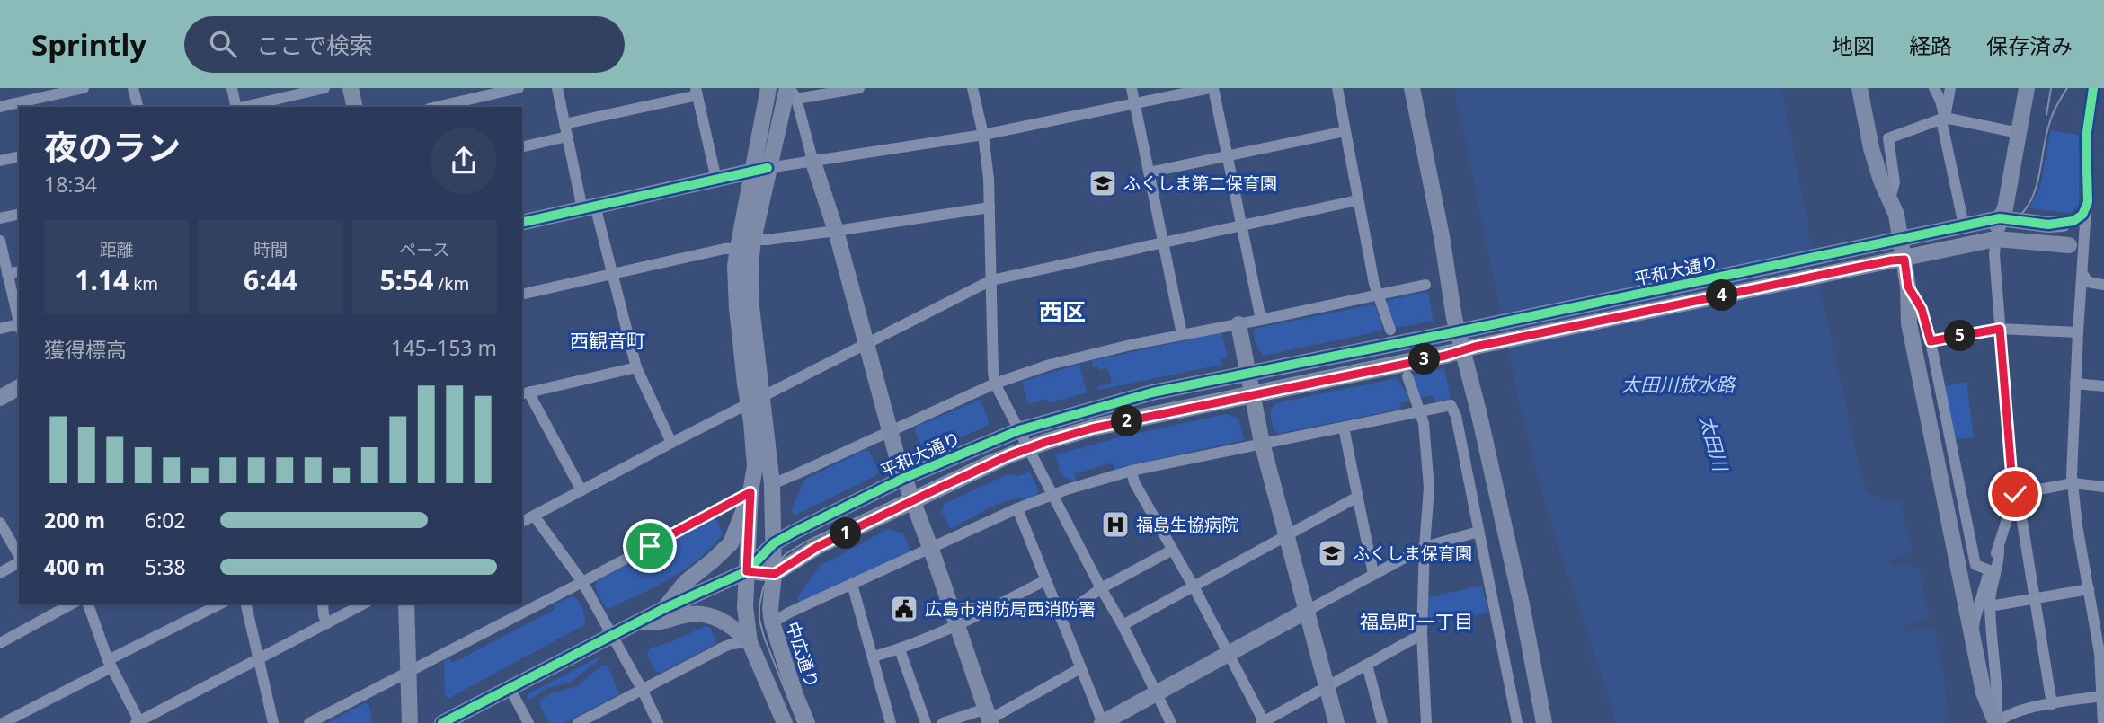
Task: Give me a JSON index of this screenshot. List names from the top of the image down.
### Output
{
  "streets": {
    "street": ["平和大通り", "中広通り"]
  },
  "crossings": [
    ["平和大通り", "中広通り"]
  ],
  "districts": ["西区", "西観音町", "福島町一丁目"],
  "water": ["太田川放水路", "太田川"],
  "places": {
    "school or university": ["ふくしま第二保育園", "ふくしま保育園"],
    "hospital": ["福島生協病院"],
    "public building": ["広島市消防局西消防署"]
  },
  "page": {
    "header": "Sprintly",
    "search": "ここで検索",
    "nav": ["地図", "経路", "保存済み"],
    "heading": ["夜のラン", "18:34"],
    "stats": [
      ["距離", "1.14 km"],
      ["時間", "6:44"],
      ["ペース", "5:54 /km"]
    ],
    "pins": [
      "4",
      "5",
      "3",
      "2",
      "1"
    ],
    "chart": ["獲得標高", "145–153 m"],
    "list": [
      {
        "name": "200 m",
        "note": "6:02"
      },
      {
        "name": "400 m",
        "note": "5:38"
      }
    ]
  }
}
